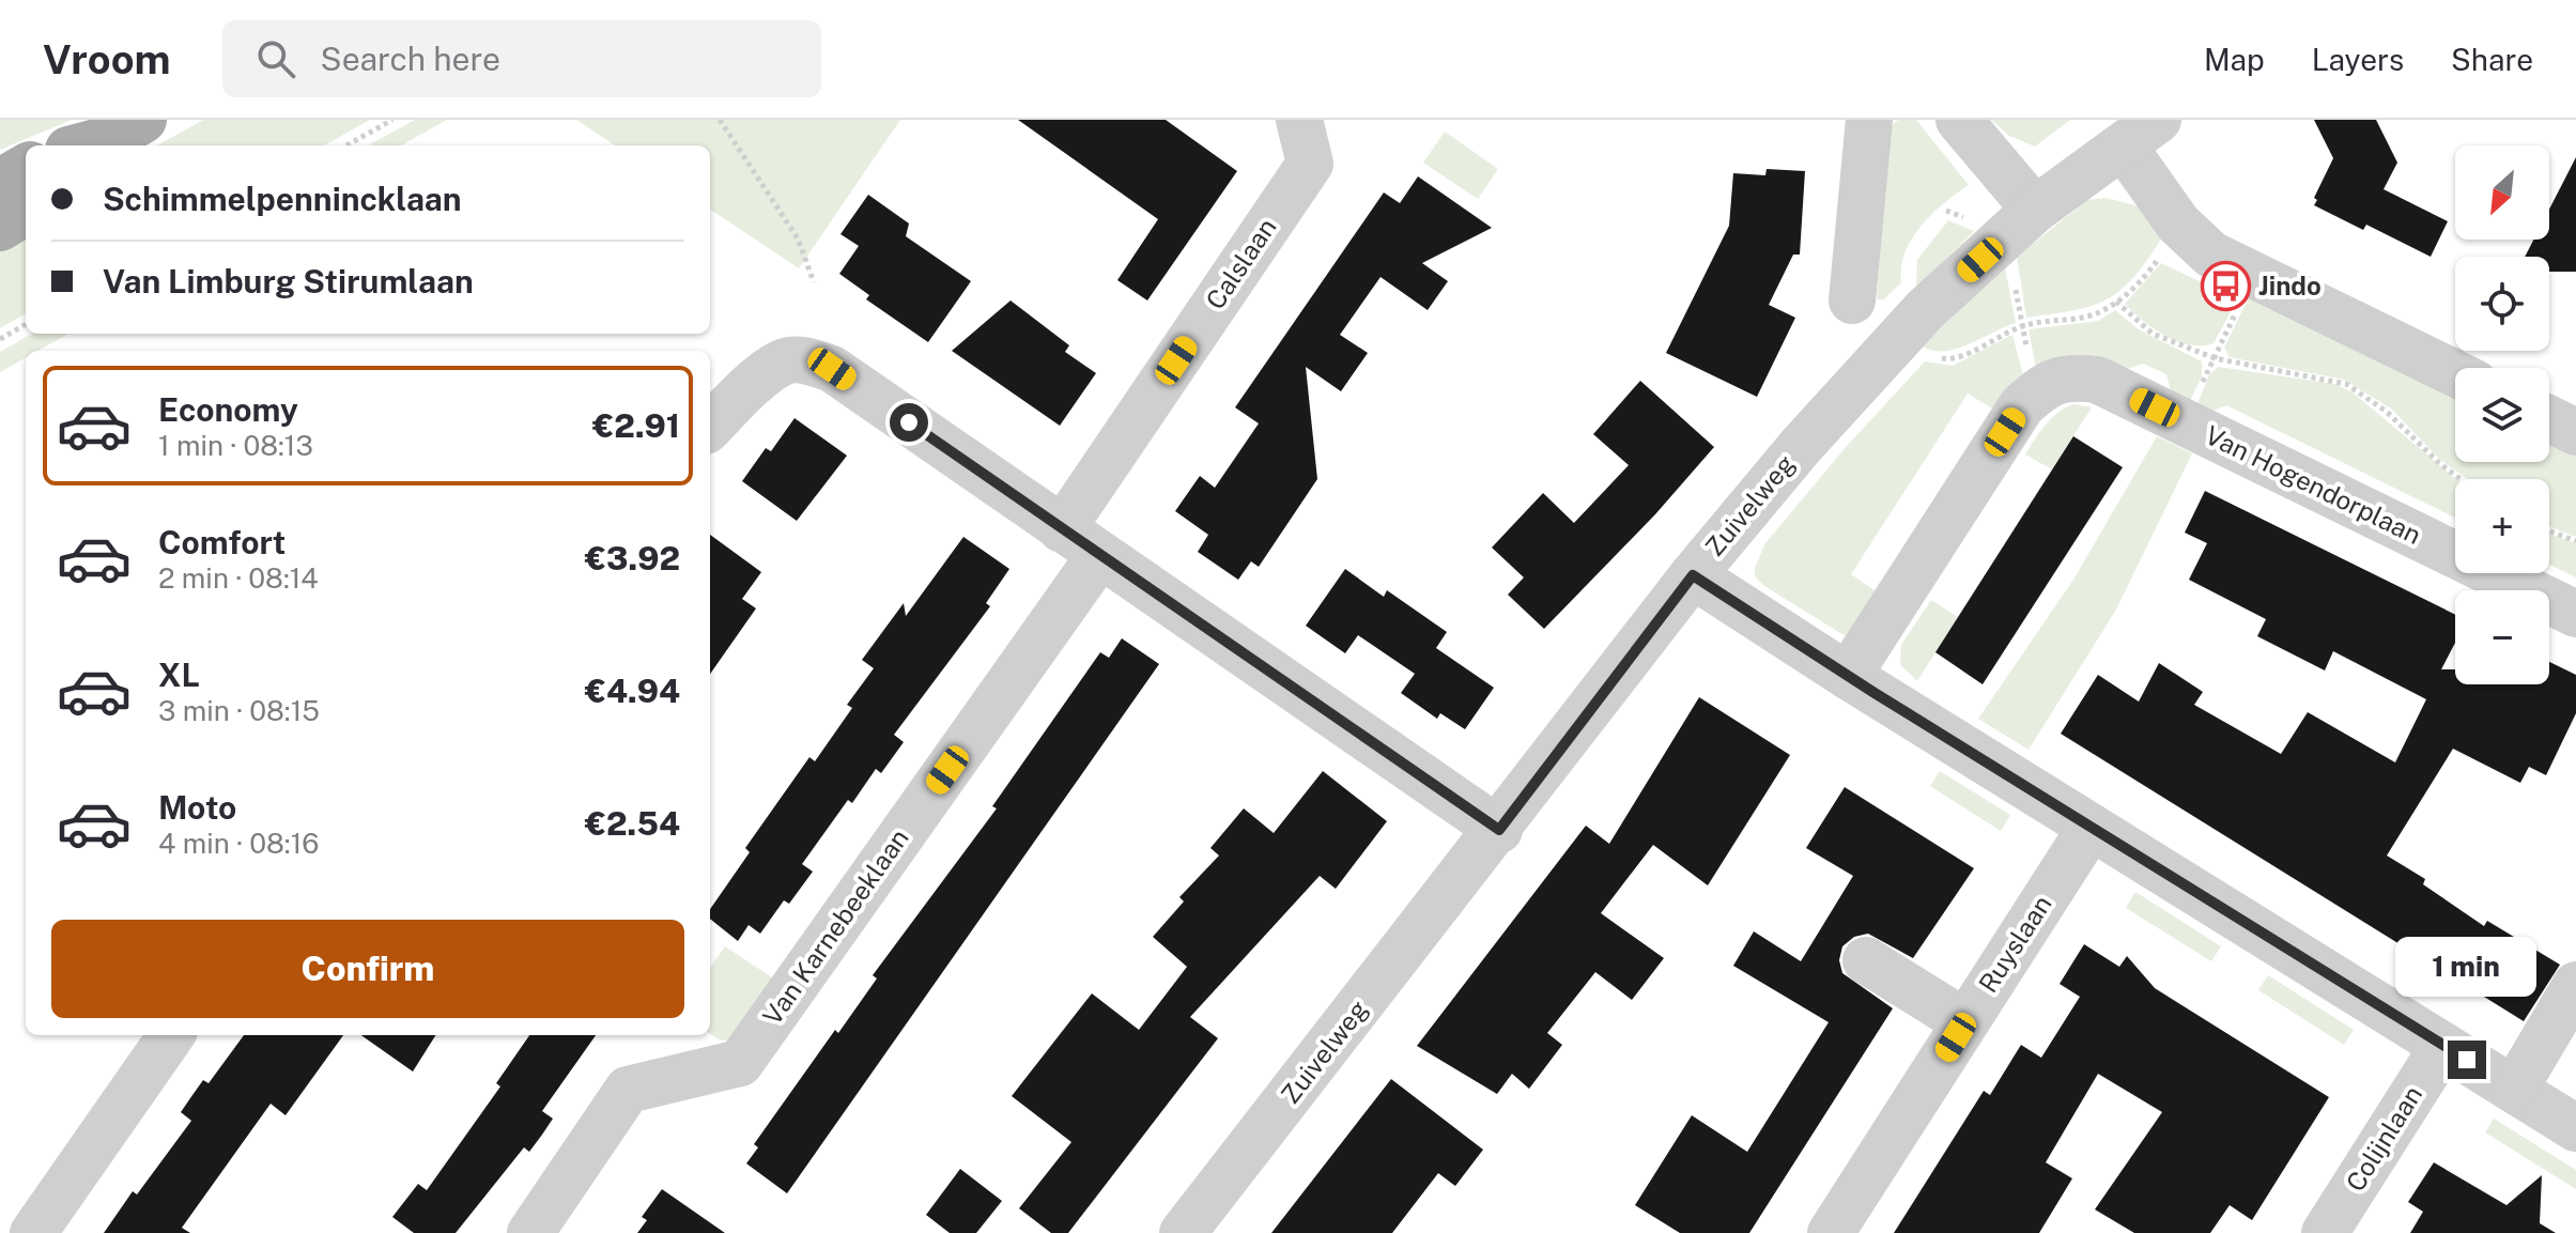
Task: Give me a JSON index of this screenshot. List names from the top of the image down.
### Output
{
  "streets": {
    "street": [
      "Calslaan",
      "Van Hogendorplaan",
      "Zuivelweg",
      "Van Karnebeeklaan",
      "Ruyslaan",
      "Colijnlaan"
    ]
  },
  "places": {
    "bus stop": ["Jindo"]
  },
  "north": "bottom left",
  "page": {
    "header": "Vroom",
    "search": "Search here",
    "nav": ["Map", "Layers", "Share"],
    "map_buttons": ["+", "−"],
    "banner": ["Schimmelpennincklaan", "Van Limburg Stirumlaan"],
    "list": [
      {
        "name": "Economy",
        "note": "1 min · 08:13",
        "value": "€2.91"
      },
      {
        "name": "Comfort",
        "note": "2 min · 08:14",
        "value": "€3.92"
      },
      {
        "name": "XL",
        "note": "3 min · 08:15",
        "value": "€4.94"
      },
      {
        "name": "Moto",
        "note": "4 min · 08:16",
        "value": "€2.54"
      }
    ],
    "buttons": "Confirm",
    "bubble": "1 min"
  }
}
